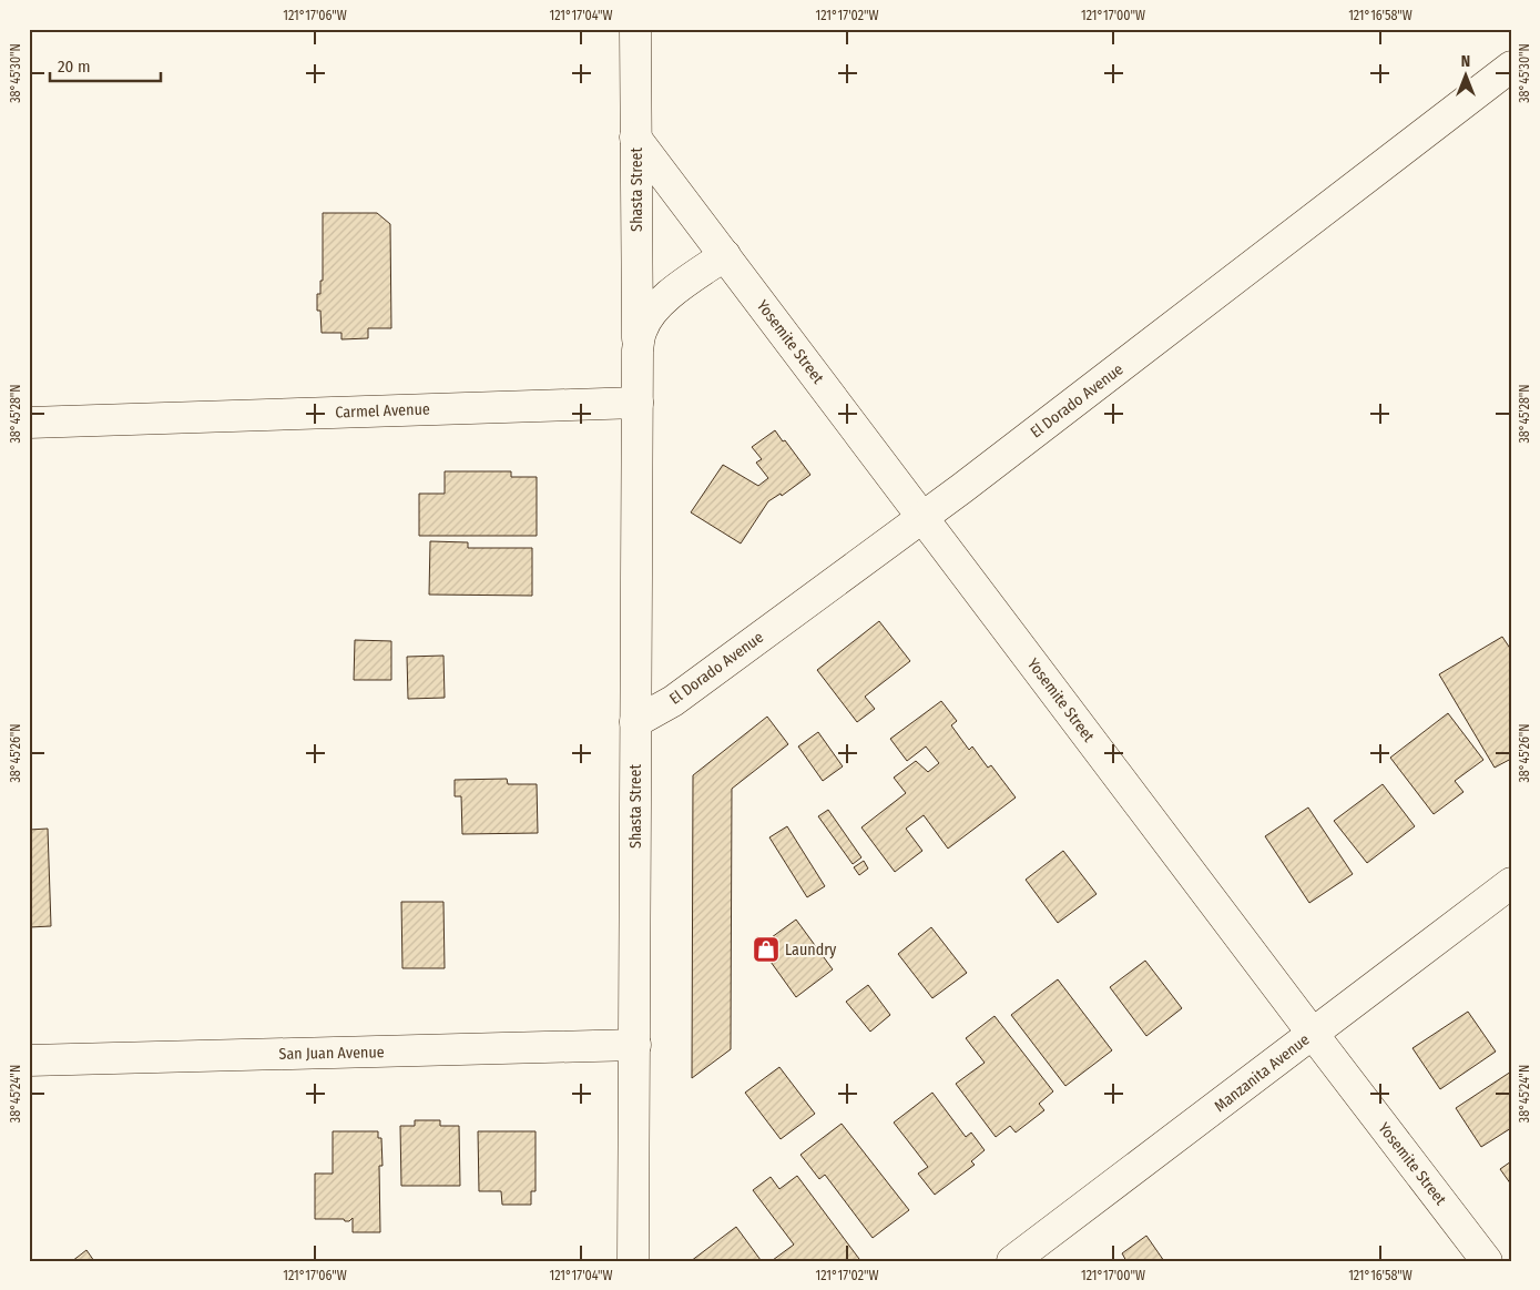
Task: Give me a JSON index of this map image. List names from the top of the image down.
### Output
{
  "streets": {
    "street": [
      "Shasta Street",
      "Yosemite Street",
      "El Dorado Avenue",
      "Carmel Avenue",
      "San Juan Avenue",
      "Manzanita Avenue"
    ]
  },
  "crossings": [
    ["Shasta Street", "Yosemite Street"],
    ["Shasta Street", "El Dorado Avenue"],
    ["Shasta Street", "Carmel Avenue"],
    ["Shasta Street", "San Juan Avenue"],
    ["Yosemite Street", "El Dorado Avenue"],
    ["Yosemite Street", "Manzanita Avenue"]
  ],
  "places": {
    "shop": ["Laundry"]
  },
  "scale_bar": "20 m",
  "north": "top",
  "coordinates": [
    "121°17'06\"W",
    "121°17'04\"W",
    "121°17'02\"W",
    "121°17'00\"W",
    "121°16'58\"W",
    "38°45'30\"N",
    "38°45'28\"N",
    "38°45'26\"N",
    "38°45'24\"N"
  ]
}
